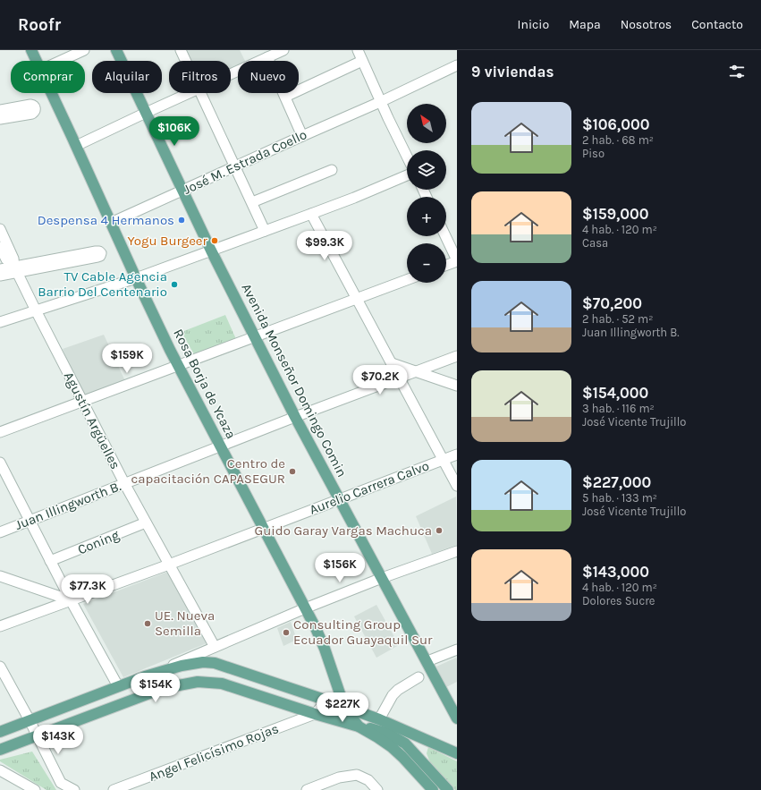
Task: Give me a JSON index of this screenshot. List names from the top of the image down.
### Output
{
  "streets": {
    "main road": ["Avenida Monseñor Domingo Comin", "Rosa Borja de Ycaza"],
    "street": [
      "José M. Estrada Coello",
      "Agustín Argüelles",
      "Aurelio Carrera Calvo",
      "Juan Illingworth B.",
      "Coning",
      "Angel Felicísimo Rojas"
    ]
  },
  "crossings": [
    ["José M. Estrada Coello", "Avenida Monseñor Domingo Comin"],
    ["José M. Estrada Coello", "Rosa Borja de Ycaza"],
    ["Avenida Monseñor Domingo Comin", "Aurelio Carrera Calvo"],
    ["Avenida Monseñor Domingo Comin", "Juan Illingworth B."],
    ["Rosa Borja de Ycaza", "Aurelio Carrera Calvo"],
    ["Rosa Borja de Ycaza", "Juan Illingworth B."],
    ["Agustín Argüelles", "Aurelio Carrera Calvo"],
    ["Agustín Argüelles", "Juan Illingworth B."],
    ["Agustín Argüelles", "Coning"]
  ],
  "places": [
    "Despensa 4 Hermanos",
    "Yogu Burgeer",
    "TV Cable Agencia Barrio Del Centenario",
    "Centro de capacitación CAPASEGUR",
    "Guido Garay Vargas Machuca",
    "UE. Nueva Semilla",
    "Consulting Group Ecuador Guayaquil Sur"
  ],
  "north": "top left",
  "page": {
    "header": "Roofr",
    "nav": [
      "Inicio",
      "Mapa",
      "Nosotros",
      "Contacto"
    ],
    "heading": "9 viviendas",
    "chip": [
      "Comprar",
      "Alquilar",
      "Filtros",
      "Nuevo"
    ],
    "list": [
      {
        "name": "$106,000",
        "note": "2 hab. · 68 m² · Piso"
      },
      {
        "name": "$159,000",
        "note": "4 hab. · 120 m² · Casa"
      },
      {
        "name": "$70,200",
        "note": "2 hab. · 52 m² · Juan Illingworth B."
      },
      {
        "name": "$154,000",
        "note": "3 hab. · 116 m² · José Vicente Trujillo"
      },
      {
        "name": "$227,000",
        "note": "5 hab. · 133 m² · José Vicente Trujillo"
      },
      {
        "name": "$143,000",
        "note": "4 hab. · 120 m² · Dolores Sucre"
      }
    ],
    "map_buttons": ["+", "−"],
    "price": [
      "$106K",
      "$99.3K",
      "$159K",
      "$70.2K",
      "$156K",
      "$77.3K",
      "$154K",
      "$227K",
      "$143K"
    ]
  }
}
